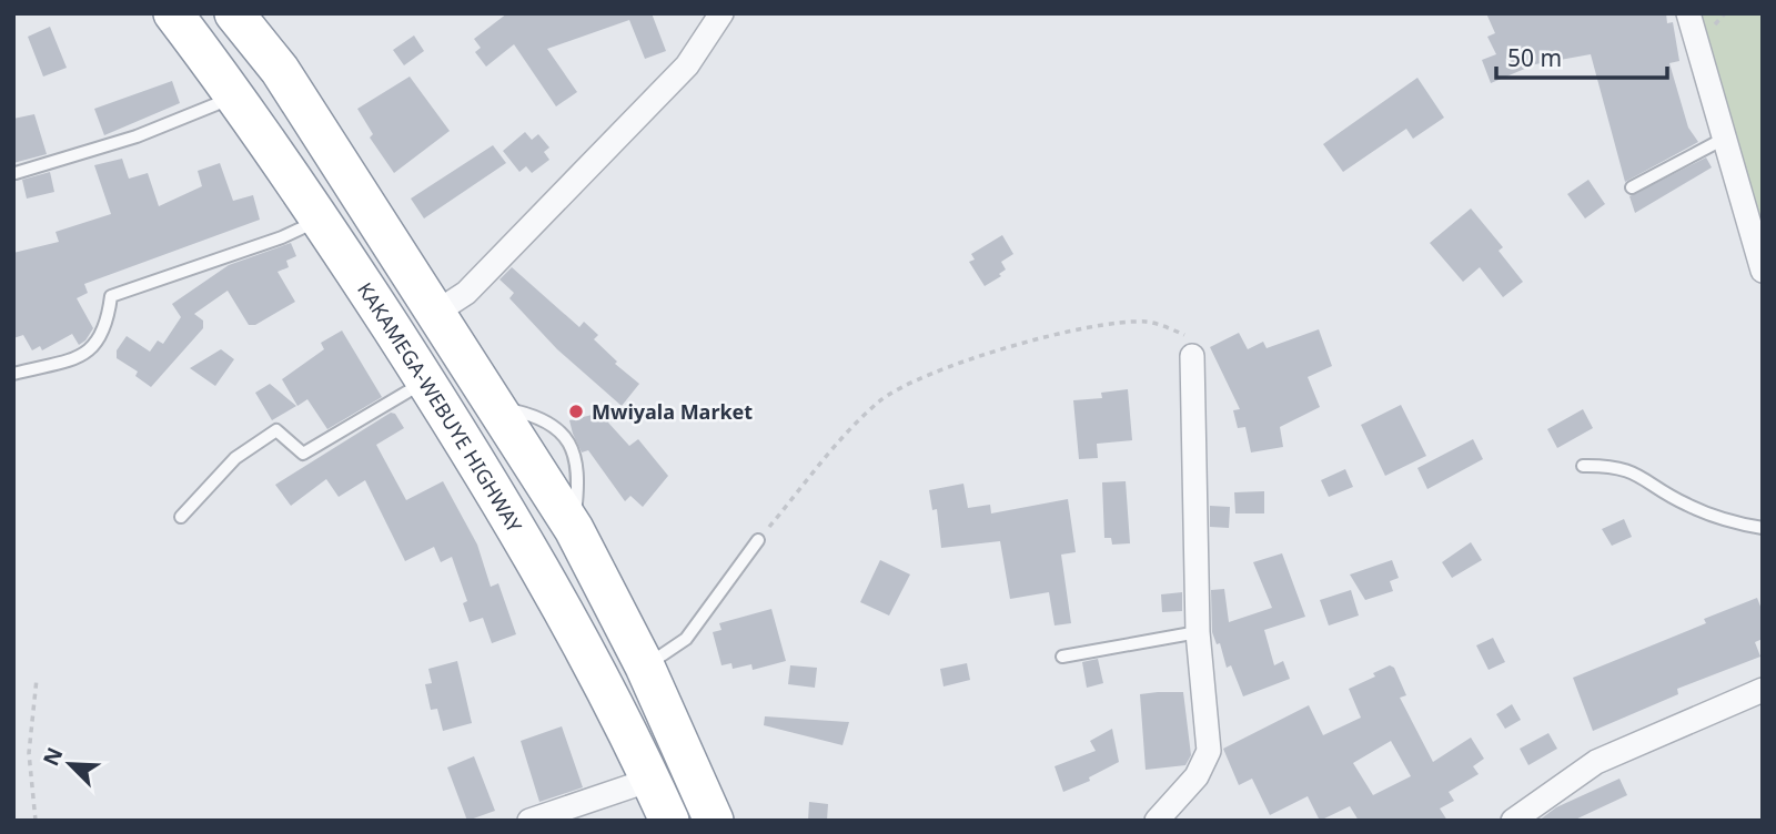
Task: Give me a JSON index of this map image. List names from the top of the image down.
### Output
{
  "streets": {
    "highway": ["KAKAMEGA-WEBUYE HIGHWAY"]
  },
  "places": ["Mwiyala Market"],
  "scale_bar": "50 m",
  "north": "top left"
}
